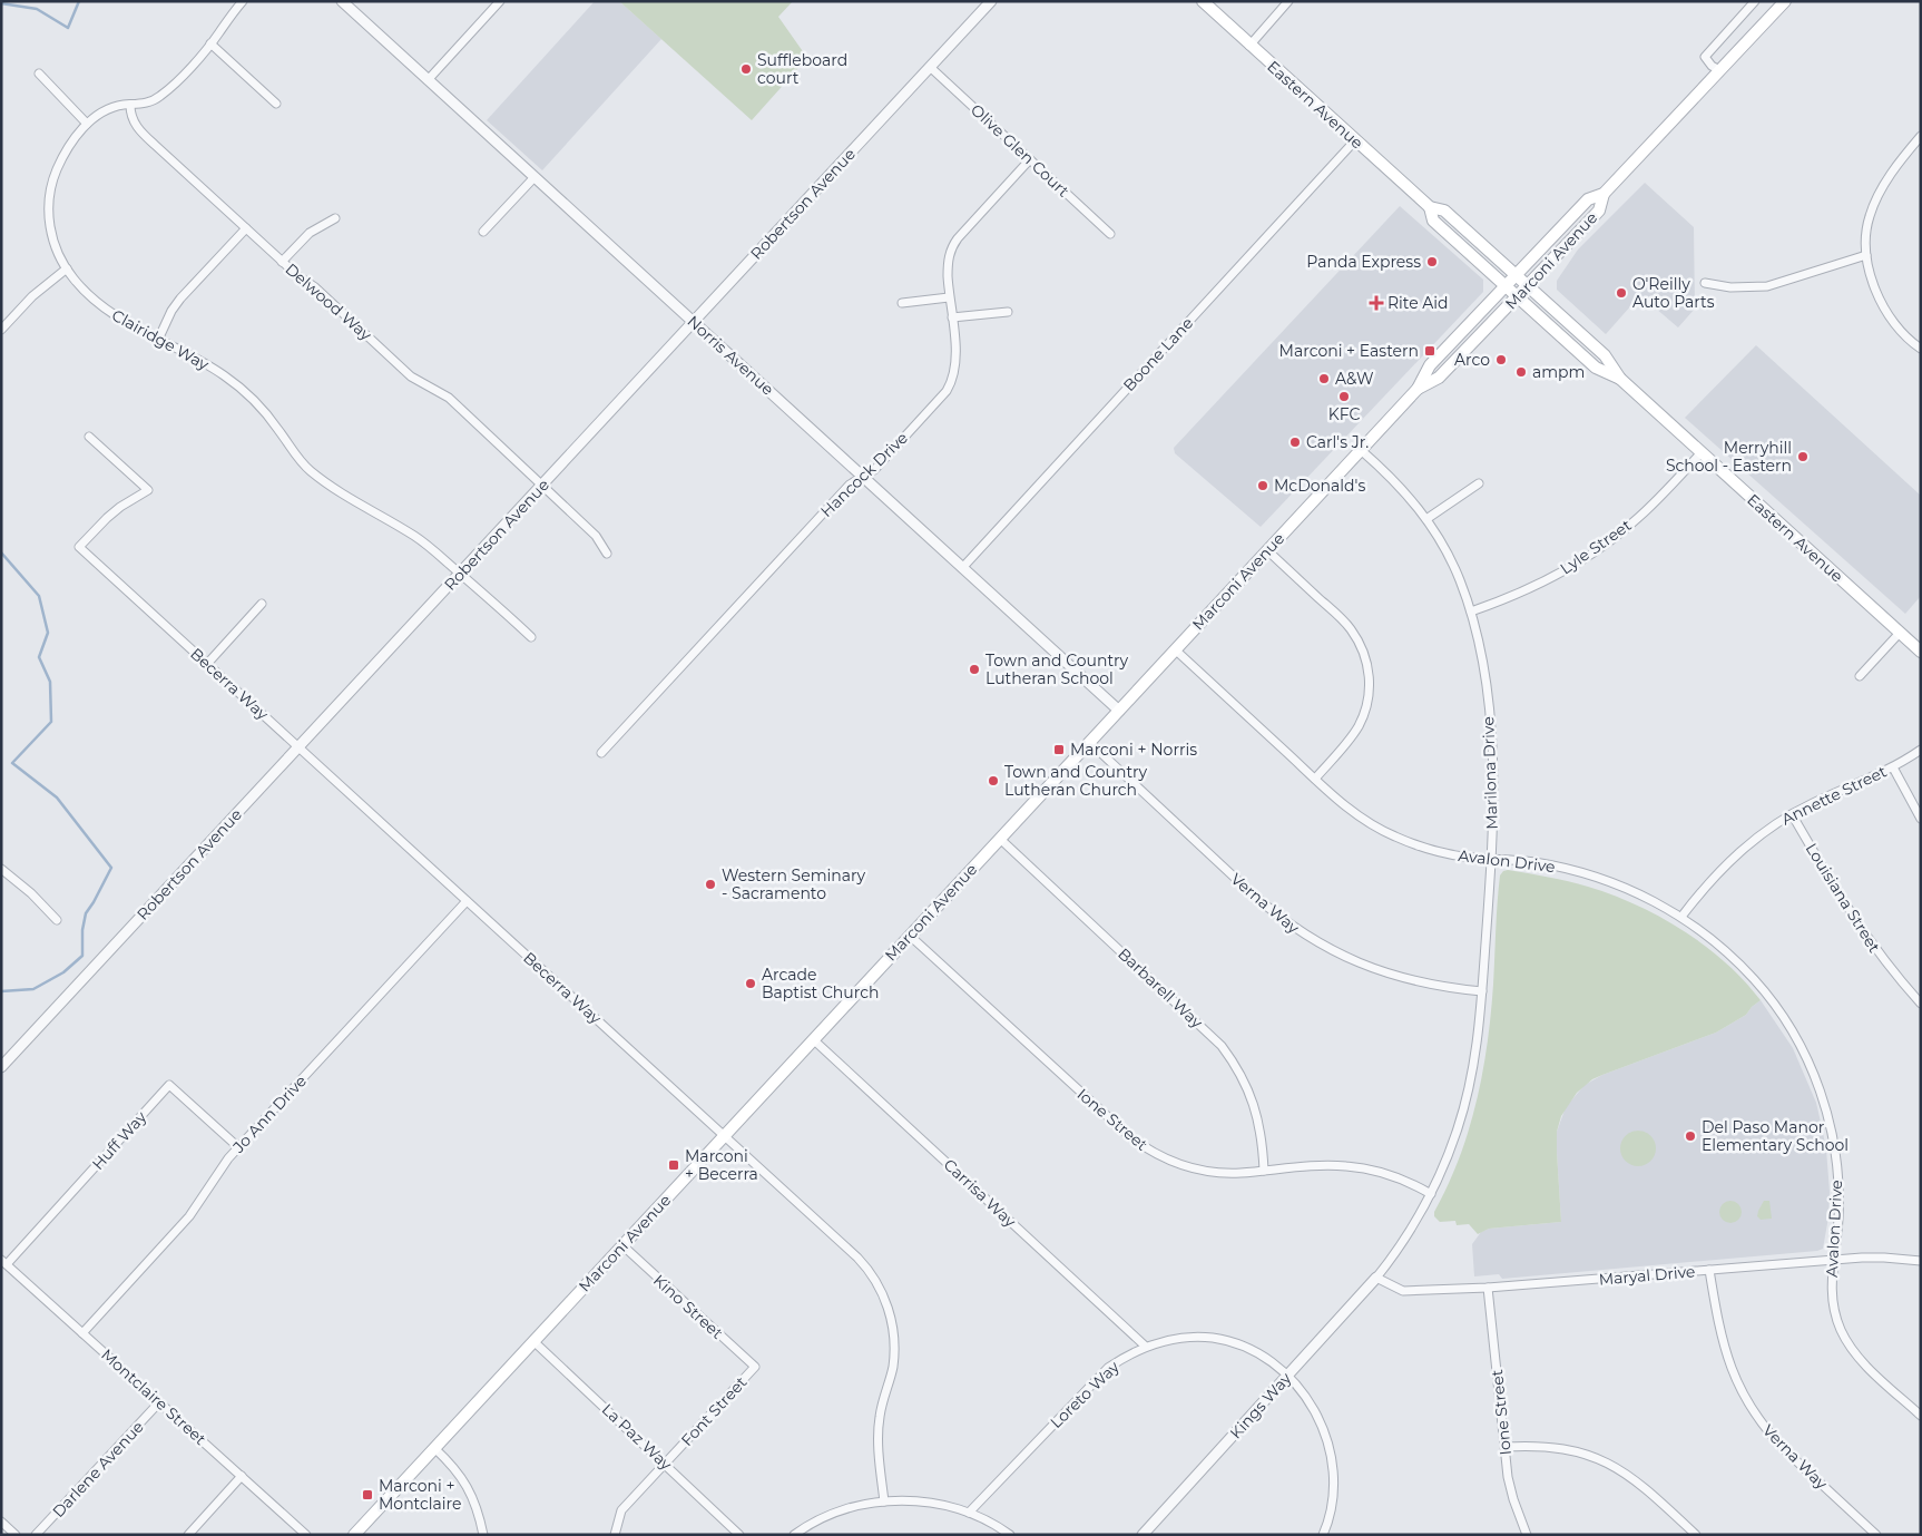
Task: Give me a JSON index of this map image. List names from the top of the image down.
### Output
{
  "streets": {
    "main road": ["Eastern Avenue", "Marconi Avenue"],
    "street": [
      "Olive Glen Court",
      "Robertson Avenue",
      "Delwood Way",
      "Clairidge Way",
      "Boone Lane",
      "Norris Avenue",
      "Hancock Drive",
      "Lyle Street",
      "Becerra Way",
      "Marilona Drive",
      "Annette Street",
      "Avalon Drive",
      "Louisiana Street",
      "Verna Way",
      "Barbarell Way",
      "Jo Ann Drive",
      "Ione Street",
      "Huff Way",
      "Carrisa Way",
      "Maryal Drive",
      "Kino Street",
      "Loreto Way",
      "Montclaire Street",
      "Kings Way",
      "Font Street",
      "La Paz Way",
      "Darlene Avenue"
    ]
  },
  "crossings": [
    ["Eastern Avenue", "Marconi Avenue"],
    ["Eastern Avenue", "Boone Lane"],
    ["Eastern Avenue", "Lyle Street"],
    ["Olive Glen Court", "Robertson Avenue"],
    ["Olive Glen Court", "Hancock Drive"],
    ["Robertson Avenue", "Delwood Way"],
    ["Robertson Avenue", "Clairidge Way"],
    ["Robertson Avenue", "Norris Avenue"],
    ["Robertson Avenue", "Becerra Way"],
    ["Marconi Avenue", "Norris Avenue"],
    ["Marconi Avenue", "Becerra Way"],
    ["Marconi Avenue", "Marilona Drive"],
    ["Marconi Avenue", "Avalon Drive"],
    ["Marconi Avenue", "Verna Way"],
    ["Marconi Avenue", "Barbarell Way"],
    ["Marconi Avenue", "Ione Street"],
    ["Marconi Avenue", "Carrisa Way"],
    ["Marconi Avenue", "Kino Street"],
    ["Marconi Avenue", "La Paz Way"],
    ["Delwood Way", "Clairidge Way"],
    ["Boone Lane", "Norris Avenue"],
    ["Norris Avenue", "Hancock Drive"],
    ["Lyle Street", "Marilona Drive"],
    ["Becerra Way", "Jo Ann Drive"],
    ["Marilona Drive", "Avalon Drive"],
    ["Marilona Drive", "Verna Way"],
    ["Marilona Drive", "Ione Street"],
    ["Marilona Drive", "Maryal Drive"],
    ["Marilona Drive", "Kings Way"],
    ["Annette Street", "Avalon Drive"],
    ["Annette Street", "Louisiana Street"],
    ["Avalon Drive", "Maryal Drive"],
    ["Verna Way", "Maryal Drive"],
    ["Barbarell Way", "Ione Street"],
    ["Jo Ann Drive", "Huff Way"],
    ["Jo Ann Drive", "Montclaire Street"],
    ["Ione Street", "Maryal Drive"],
    ["Huff Way", "Montclaire Street"],
    ["Carrisa Way", "Loreto Way"],
    ["Maryal Drive", "Kings Way"],
    ["Kino Street", "Font Street"],
    ["Loreto Way", "Kings Way"],
    ["Montclaire Street", "Darlene Avenue"],
    ["Font Street", "La Paz Way"]
  ],
  "places": {
    "other": [
      "Suffleboard court",
      "Panda Express",
      "O'Reilly Auto Parts",
      "Arco",
      "ampm",
      "A&W",
      "KFC",
      "Carl's Jr.",
      "Merryhill School - Eastern",
      "McDonald's",
      "Town and Country Lutheran School",
      "Town and Country Lutheran Church",
      "Western Seminary - Sacramento",
      "Arcade Baptist Church",
      "Del Paso Manor Elementary School"
    ],
    "health": ["Rite Aid"],
    "transit": [
      "Marconi + Eastern",
      "Marconi + Norris",
      "Marconi + Becerra",
      "Marconi + Montclaire"
    ]
  }
}
